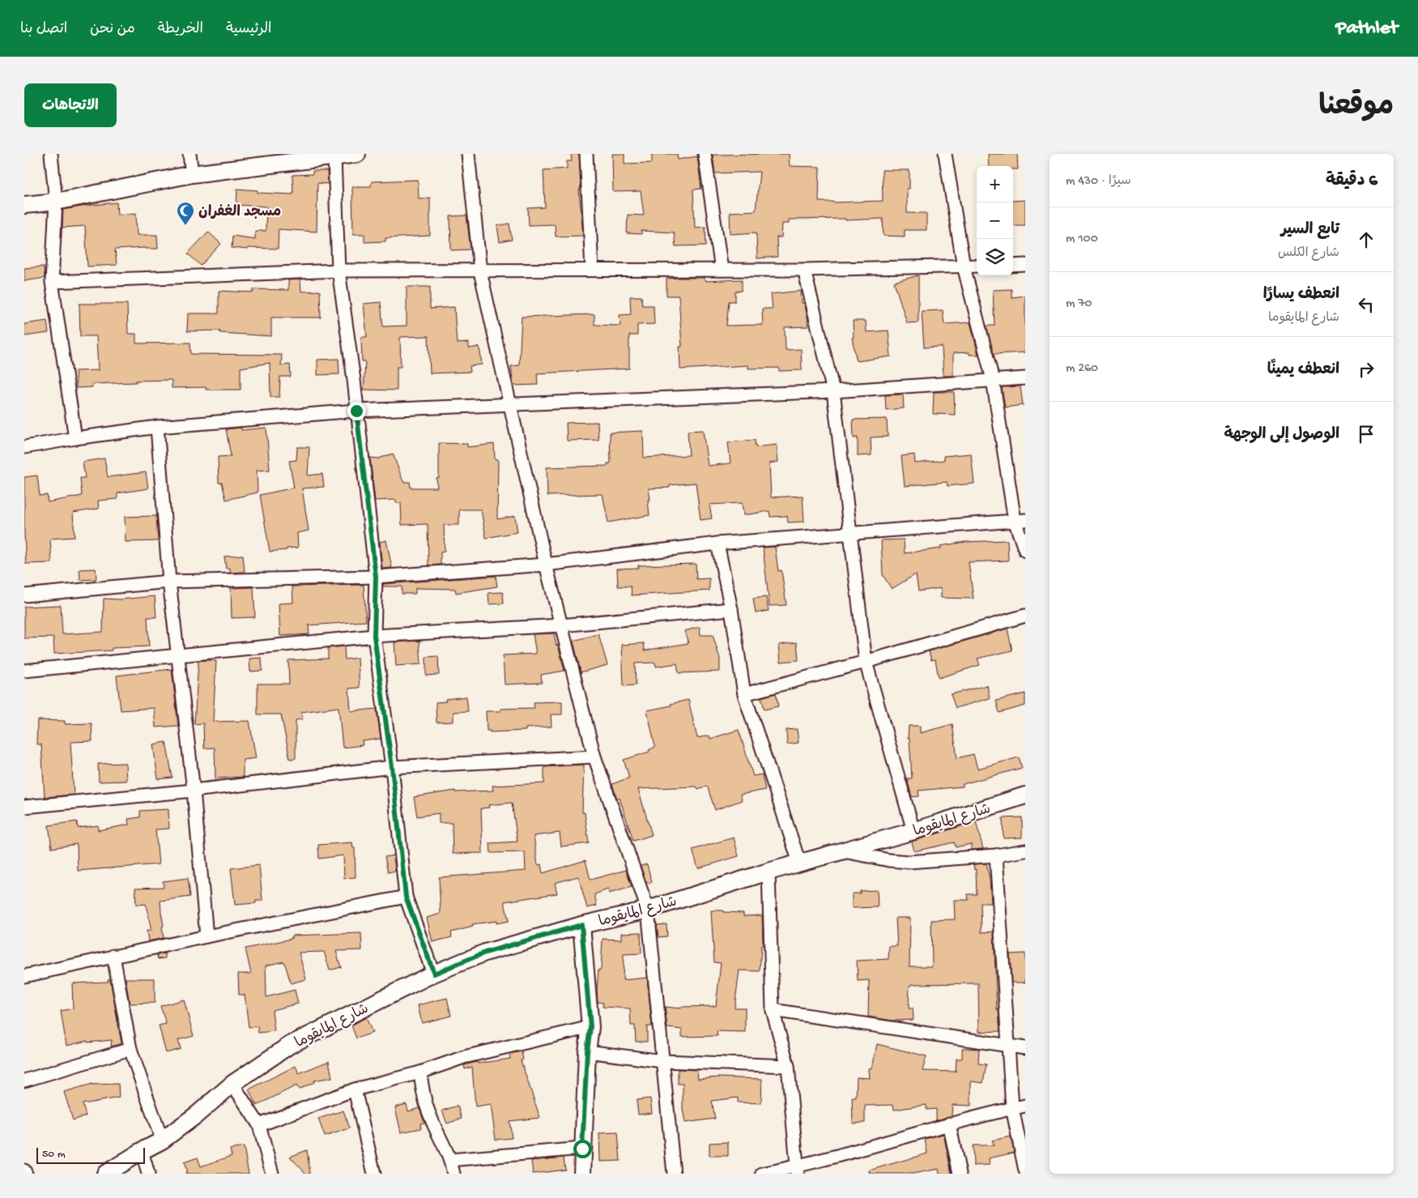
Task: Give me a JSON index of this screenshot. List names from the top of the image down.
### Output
{
  "streets": {
    "street": ["شارع المايقوما"]
  },
  "places": {
    "mosque": ["مسجد الغفران"]
  },
  "scale_bar": "50 m",
  "page": {
    "header": "Pathlet",
    "nav": [
      "الرئيسية",
      "الخريطة",
      "من نحن",
      "اتصل بنا"
    ],
    "title": "موقعنا",
    "buttons": "الاتجاهات",
    "heading": ["6 دقيقة", "سيرًا · 430 m"],
    "map_buttons": ["+", "−"],
    "list": [
      ["تابع السير", "شارع الكلس", "100 m"],
      ["انعطف يسارًا", "شارع المايقوما", "70 m"],
      ["انعطف يمينًا", "260 m"],
      "الوصول إلى الوجهة"
    ],
    "scale": "50 m"
  }
}
